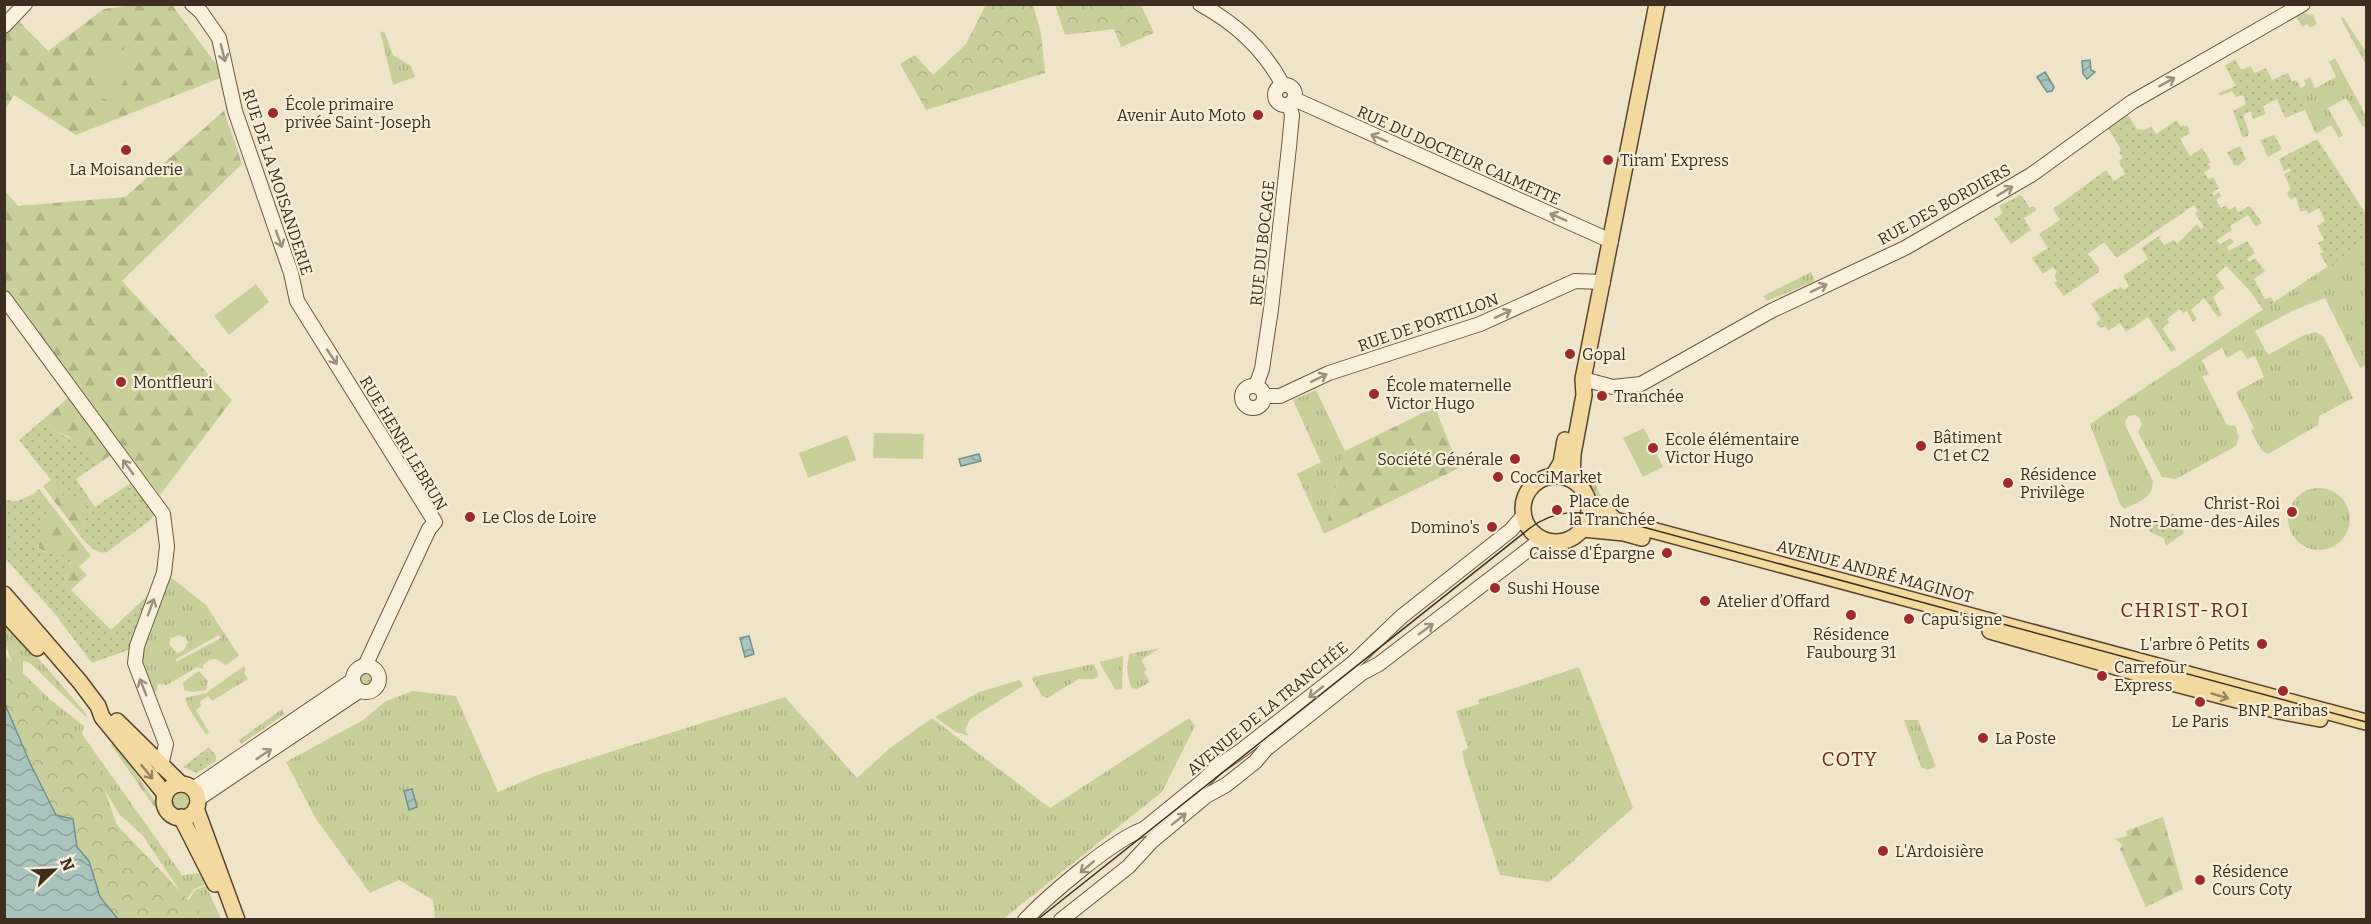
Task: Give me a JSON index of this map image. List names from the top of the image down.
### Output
{
  "streets": {
    "main road": ["AVENUE ANDRÉ MAGINOT"],
    "street": [
      "RUE DU DOCTEUR CALMETTE",
      "RUE DE LA MOISANDERIE",
      "RUE DES BORDIERS",
      "RUE DU BOCAGE",
      "RUE DE PORTILLON",
      "RUE HENRI LEBRUN",
      "AVENUE DE LA TRANCHÉE"
    ]
  },
  "crossings": [
    ["RUE DU DOCTEUR CALMETTE", "RUE DU BOCAGE"],
    ["RUE DE LA MOISANDERIE", "RUE HENRI LEBRUN"],
    ["RUE DU BOCAGE", "RUE DE PORTILLON"],
    ["AVENUE ANDRÉ MAGINOT", "AVENUE DE LA TRANCHÉE"]
  ],
  "one_way": [
    "RUE DU DOCTEUR CALMETTE",
    "RUE DE LA MOISANDERIE",
    "RUE DES BORDIERS",
    "RUE DE PORTILLON",
    "RUE HENRI LEBRUN"
  ],
  "districts": ["CHRIST-ROI", "COTY"],
  "places": [
    "École primaire privée Saint-Joseph",
    "Avenir Auto Moto",
    "La Moisanderie",
    "Tiram' Express",
    "Gopal",
    "Montfleuri",
    "École maternelle Victor Hugo",
    "Tranchée",
    "Bâtiment C1 et C2",
    "Ecole élémentaire Victor Hugo",
    "Société Générale",
    "CocciMarket",
    "Résidence Privilège",
    "Place de la Tranchée",
    "Christ-Roi Notre-Dame-des-Ailes",
    "Le Clos de Loire",
    "Domino's",
    "Caisse d'Épargne",
    "Sushi House",
    "Atelier d’Offard",
    "Résidence Faubourg 31",
    "Capu'signe",
    "L'arbre ô Petits",
    "Carrefour Express",
    "BNP Paribas",
    "Le Paris",
    "La Poste",
    "L'Ardoisière",
    "Résidence Cours Coty"
  ],
  "north": "top right"
}
